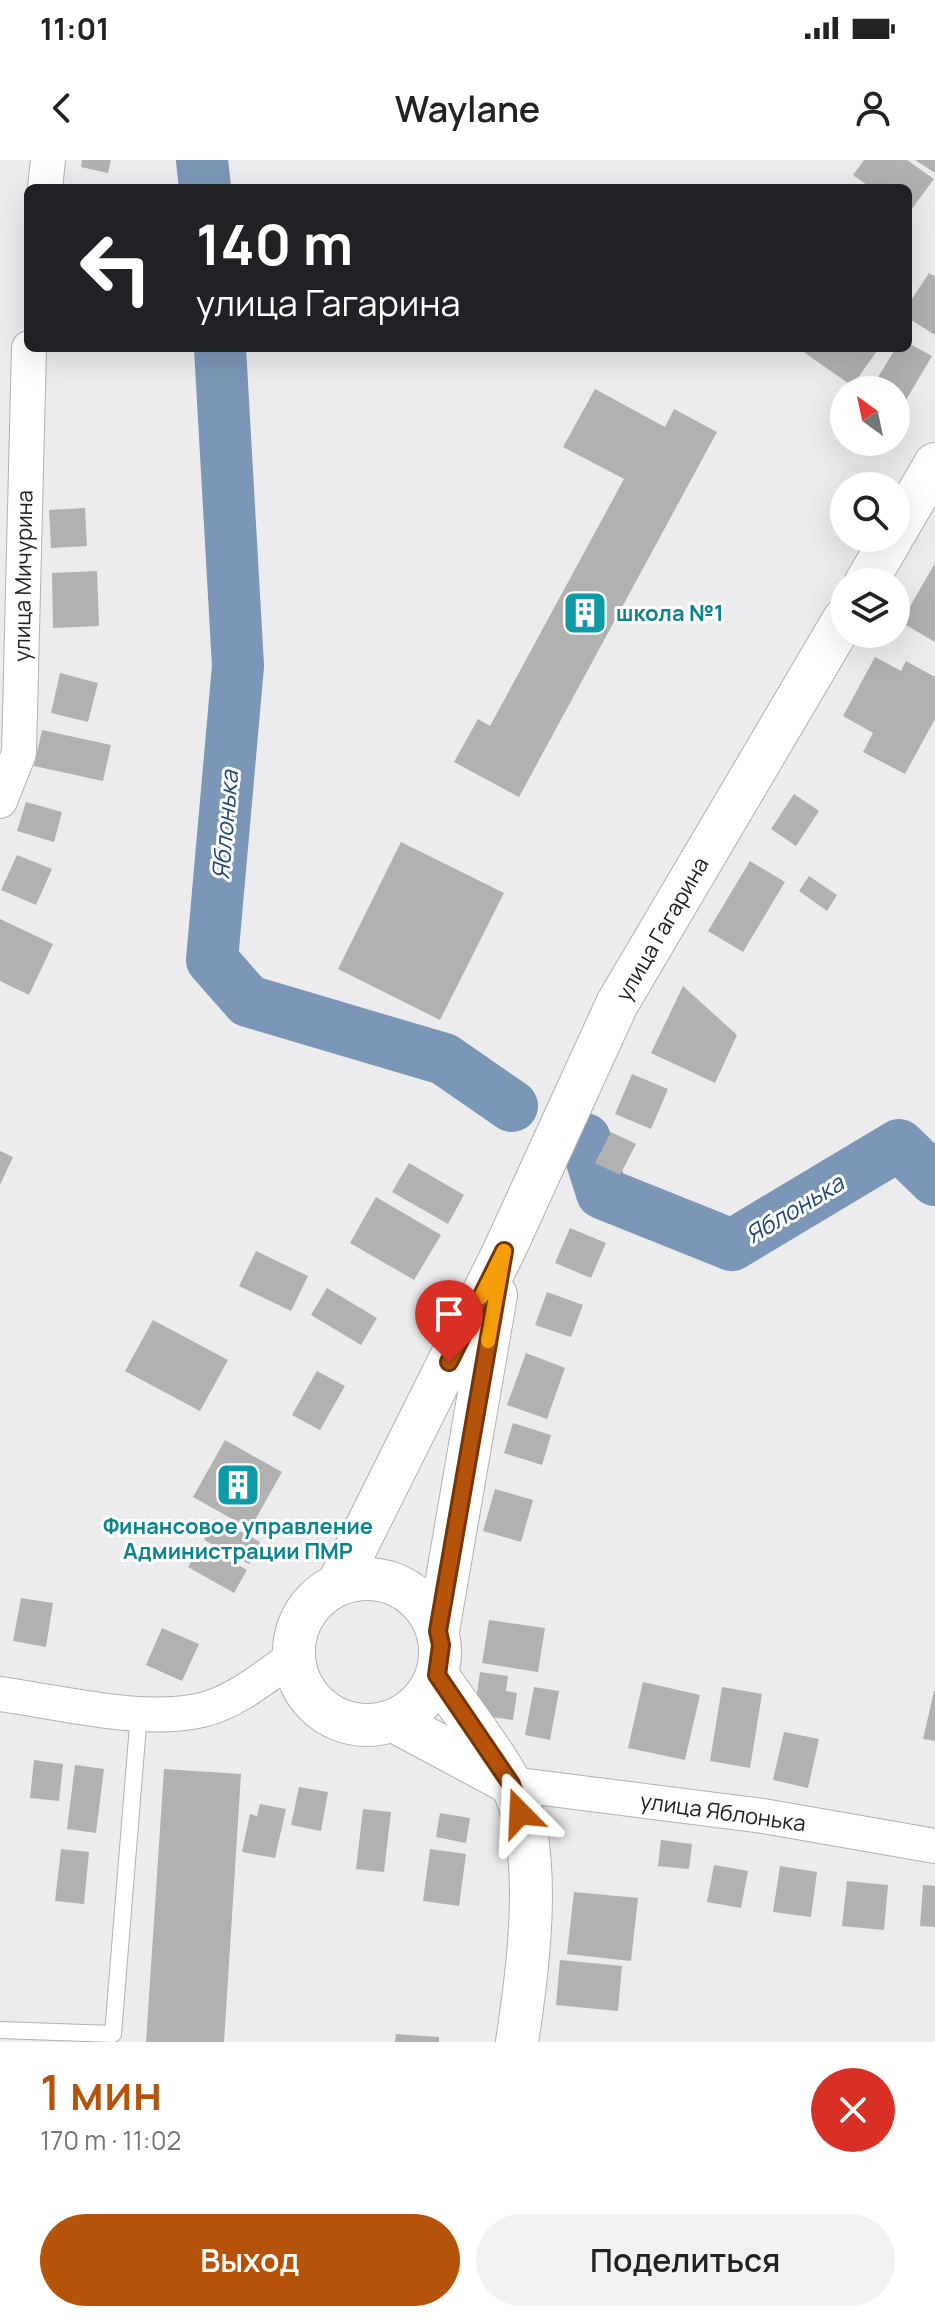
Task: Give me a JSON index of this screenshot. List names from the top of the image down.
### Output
{
  "streets": {
    "street": ["улица Мичурина", "улица Гагарина", "улица Яблонька"]
  },
  "water": ["Яблонька"],
  "places": {
    "building": ["школа №1", "Финансовое управление Администрации ПМР"]
  },
  "north": "top left",
  "page": {
    "status": "11:01",
    "header": "Waylane",
    "turn": ["140 m", "улица Гагарина"],
    "heading": ["1 мин", "170 m · 11:02"],
    "buttons": ["Выход", "Поделиться"]
  }
}
